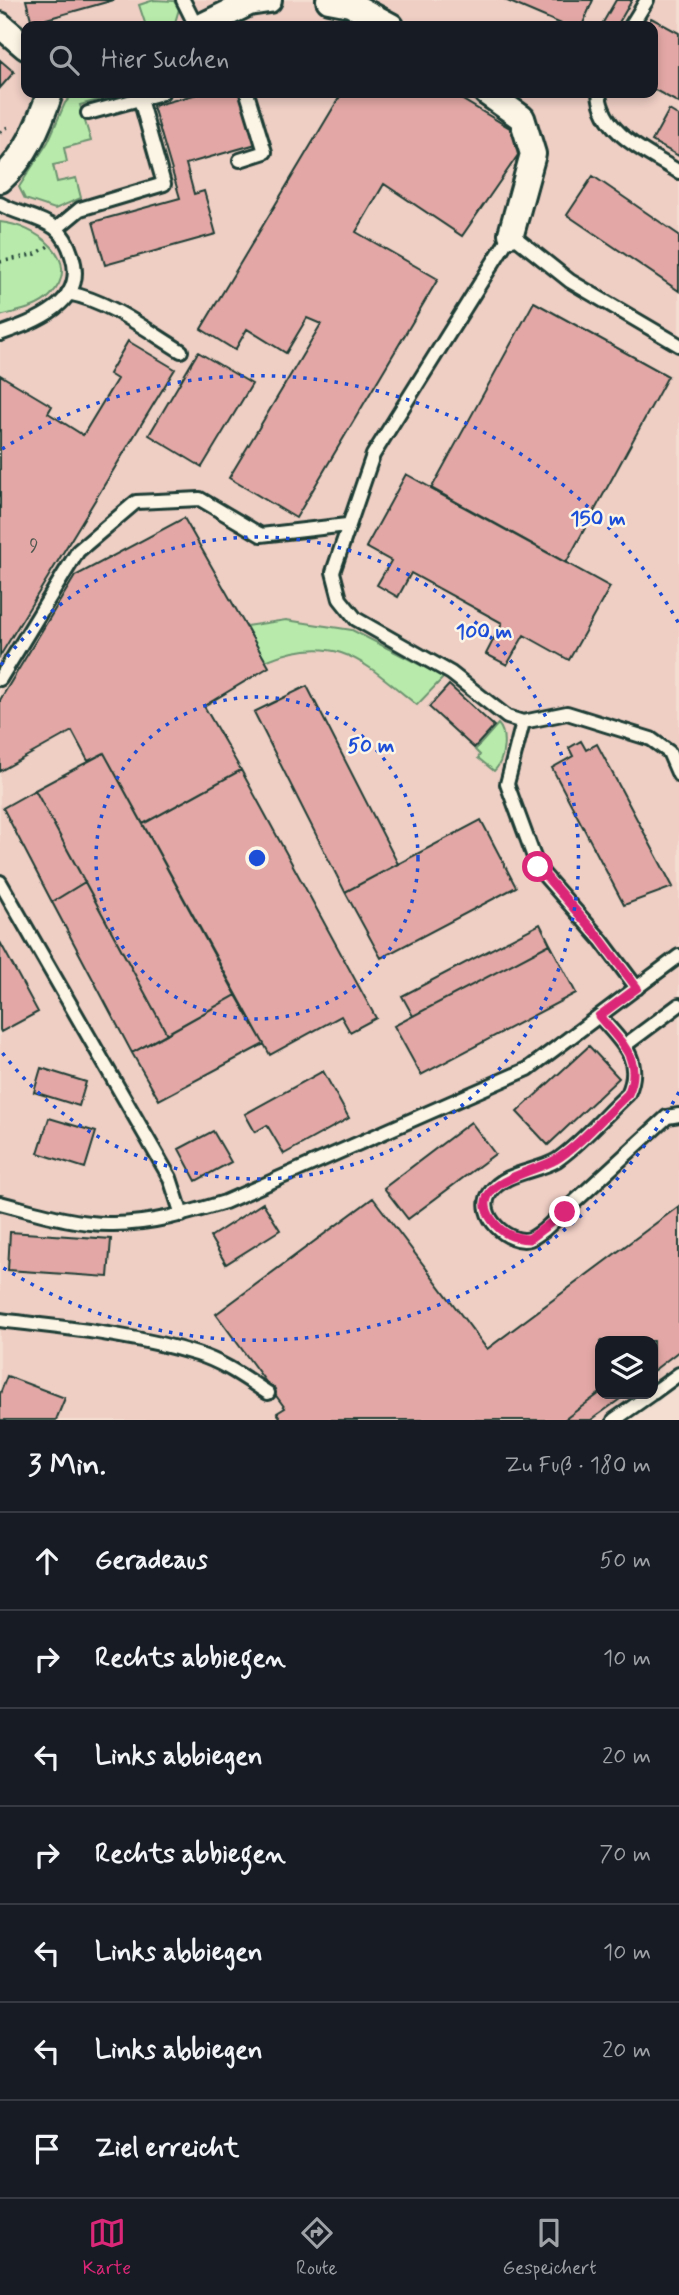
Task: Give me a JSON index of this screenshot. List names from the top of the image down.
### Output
{
  "house_numbers": ["9"],
  "page": {
    "search": "Hier suchen",
    "heading": ["3 Min.", "Zu Fuß · 180 m"],
    "list": [
      ["Geradeaus", "50 m"],
      ["Rechts abbiegen", "10 m"],
      ["Links abbiegen", "20 m"],
      ["Rechts abbiegen", "70 m"],
      ["Links abbiegen", "10 m"],
      ["Links abbiegen", "20 m"],
      "Ziel erreicht"
    ],
    "nav": ["Karte", "Route", "Gespeichert"]
  },
  "rings": ["150 m", "100 m", "50 m"]
}
